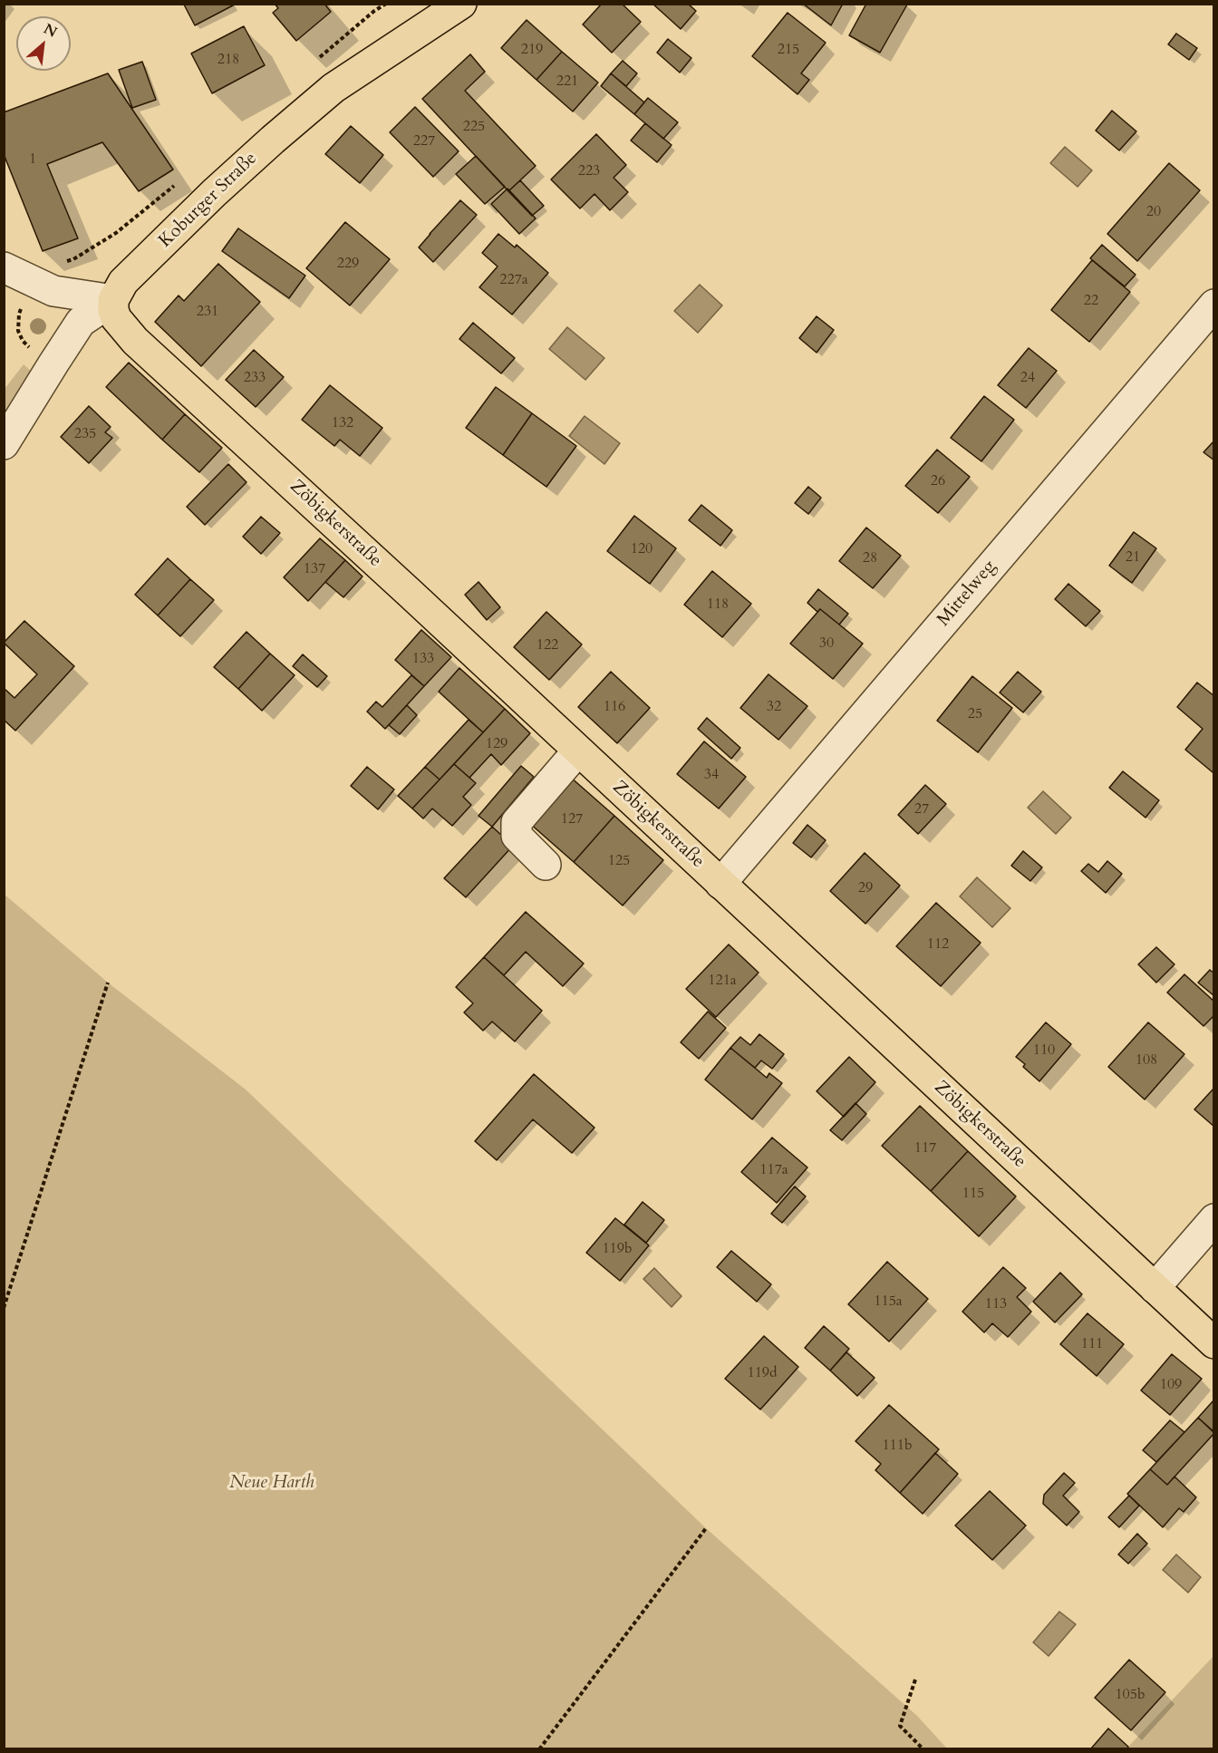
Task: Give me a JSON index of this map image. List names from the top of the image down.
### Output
{
  "streets": {
    "main road": ["Koburger Straße", "Zöbigkerstraße"],
    "street": ["Mittelweg"]
  },
  "crossings": [
    ["Koburger Straße", "Zöbigkerstraße"],
    ["Zöbigkerstraße", "Mittelweg"]
  ],
  "parks": ["Neue Harth"],
  "house_numbers": [
    "219",
    "215",
    "218",
    "221",
    "225",
    "227",
    "1",
    "223",
    "20",
    "229",
    "227a",
    "22",
    "231",
    "233",
    "24",
    "132",
    "235",
    "26",
    "120",
    "21",
    "28",
    "137",
    "118",
    "30",
    "122",
    "133",
    "116",
    "32",
    "25",
    "129",
    "34",
    "27",
    "127",
    "125",
    "29",
    "112",
    "121a",
    "110",
    "108",
    "117",
    "117a",
    "115",
    "119b",
    "115a",
    "113",
    "111",
    "119d",
    "109",
    "111b",
    "105b"
  ],
  "north": "top right"
}
